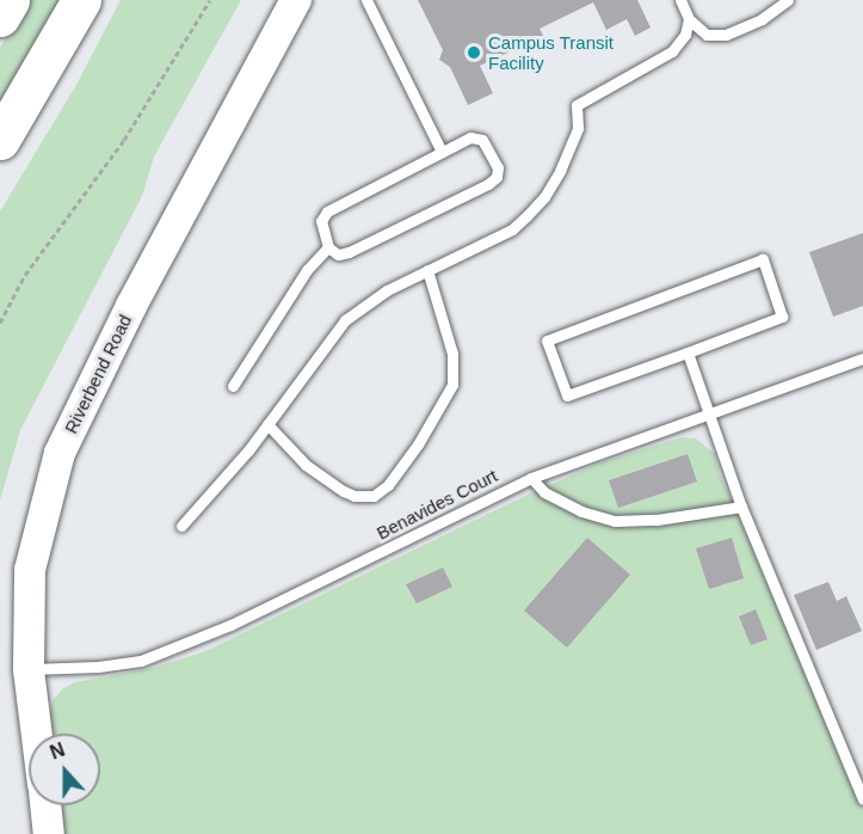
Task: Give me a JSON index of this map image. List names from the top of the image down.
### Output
{
  "streets": {
    "street": ["Riverbend Road"],
    "lane": ["Benavides Court"]
  },
  "crossings": [
    ["Riverbend Road", "Benavides Court"]
  ],
  "places": ["Campus Transit Facility"],
  "north": "top"
}
